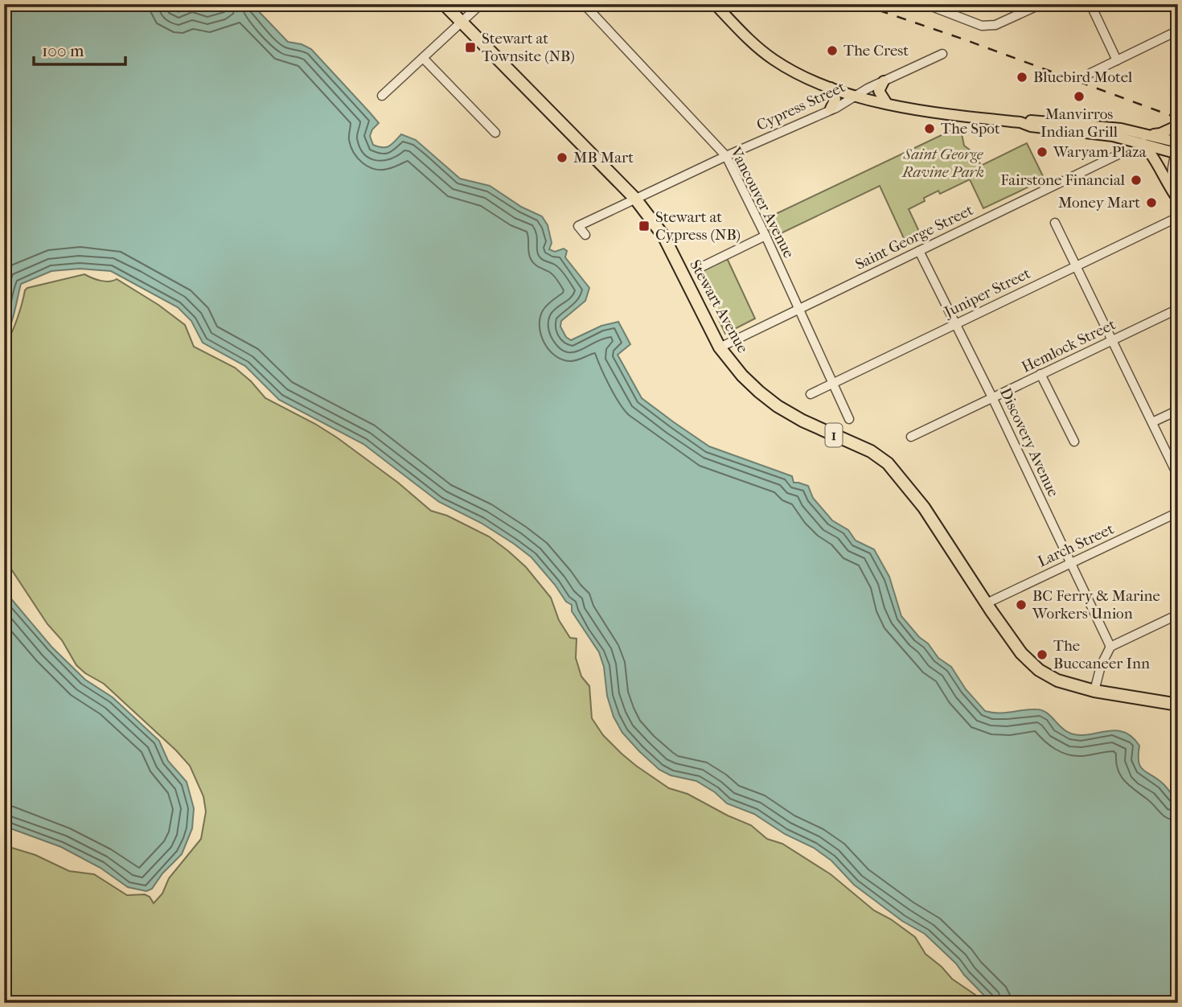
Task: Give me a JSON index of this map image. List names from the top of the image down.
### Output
{
  "streets": {
    "highway": ["Stewart Avenue", "1"],
    "street": [
      "Cypress Street",
      "Vancouver Avenue",
      "Saint George Street",
      "Juniper Street",
      "Hemlock Street",
      "Discovery Avenue",
      "Larch Street"
    ]
  },
  "crossings": [
    ["Cypress Street", "Vancouver Avenue"],
    ["Cypress Street", "Stewart Avenue"],
    ["Vancouver Avenue", "Saint George Street"],
    ["Vancouver Avenue", "Juniper Street"],
    ["Saint George Street", "Stewart Avenue"],
    ["Saint George Street", "Discovery Avenue"],
    ["Juniper Street", "Discovery Avenue"],
    ["Stewart Avenue", "Larch Street"],
    ["Hemlock Street", "Discovery Avenue"],
    ["Discovery Avenue", "Larch Street"]
  ],
  "parks": ["Saint George Ravine Park"],
  "places": {
    "transit": ["Stewart at Townsite (NB)", "Stewart at Cypress (NB)"],
    "other": [
      "The Crest",
      "Bluebird Motel",
      "Manvirros Indian Grill",
      "The Spot",
      "Waryam Plaza",
      "MB Mart",
      "Fairstone Financial",
      "Money Mart",
      "BC Ferry & Marine Workers Union",
      "The Buccaneer Inn"
    ]
  },
  "scale_bar": "100 m"
}
